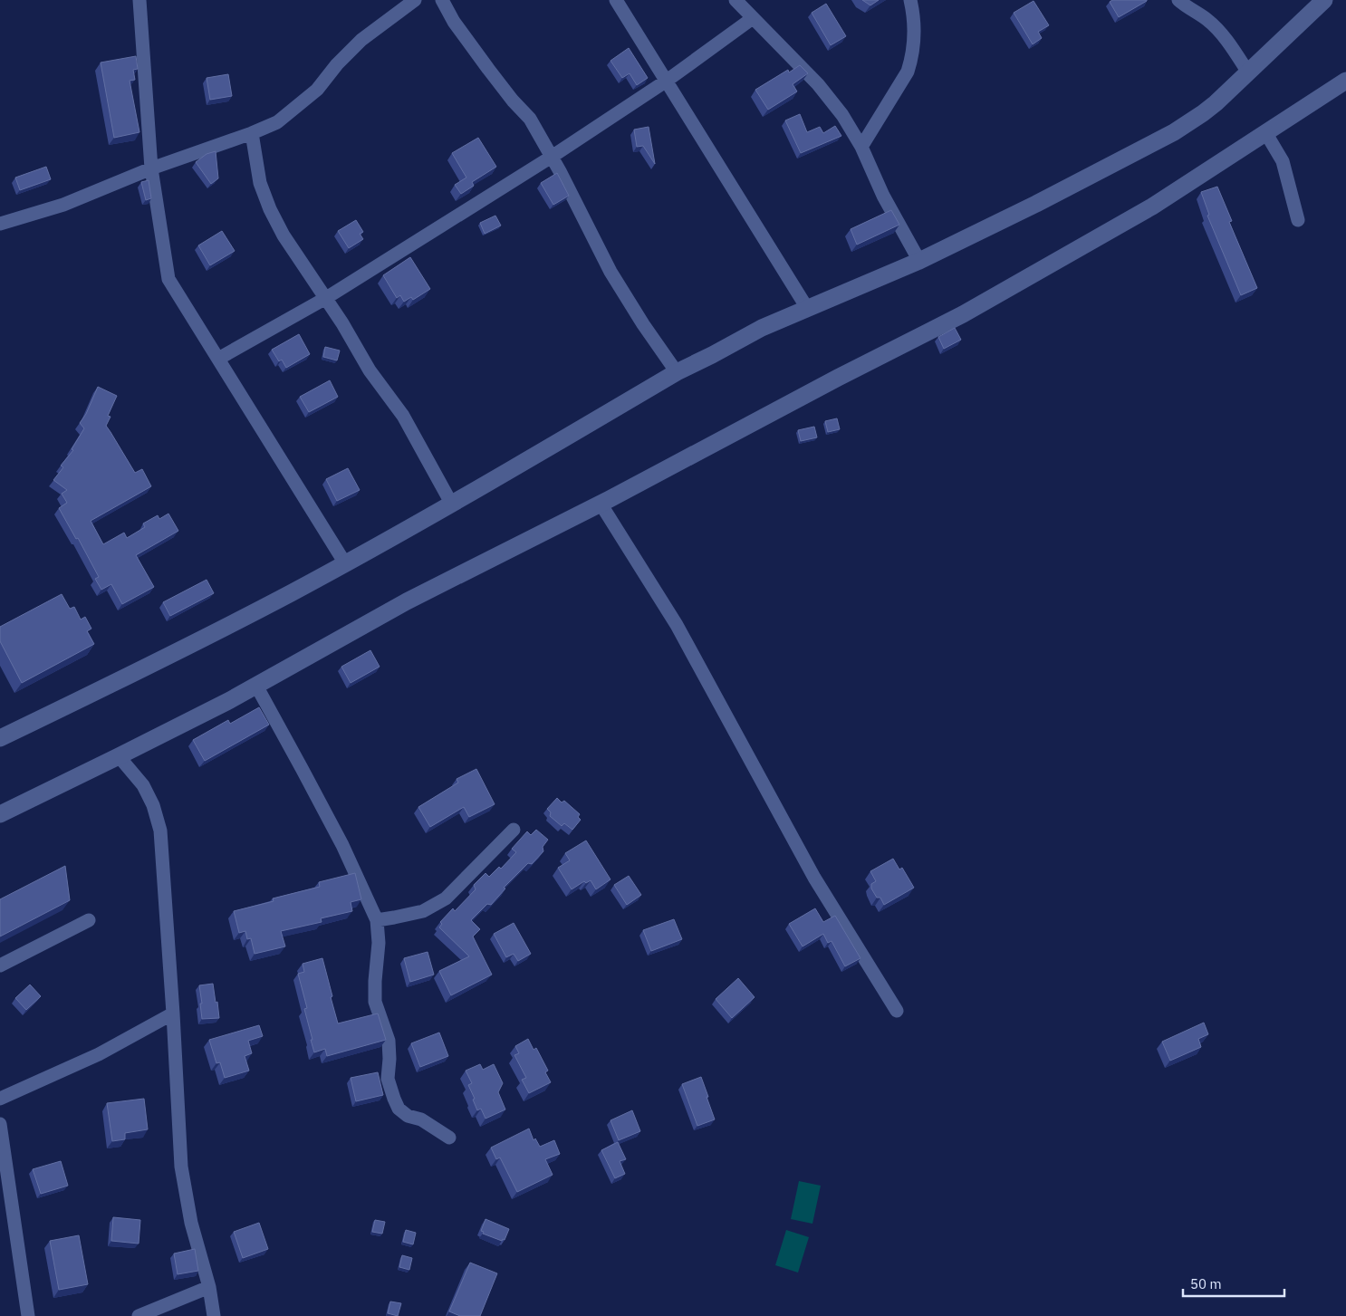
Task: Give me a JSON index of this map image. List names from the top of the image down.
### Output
{
  "scale_bar": "50 m"
}
